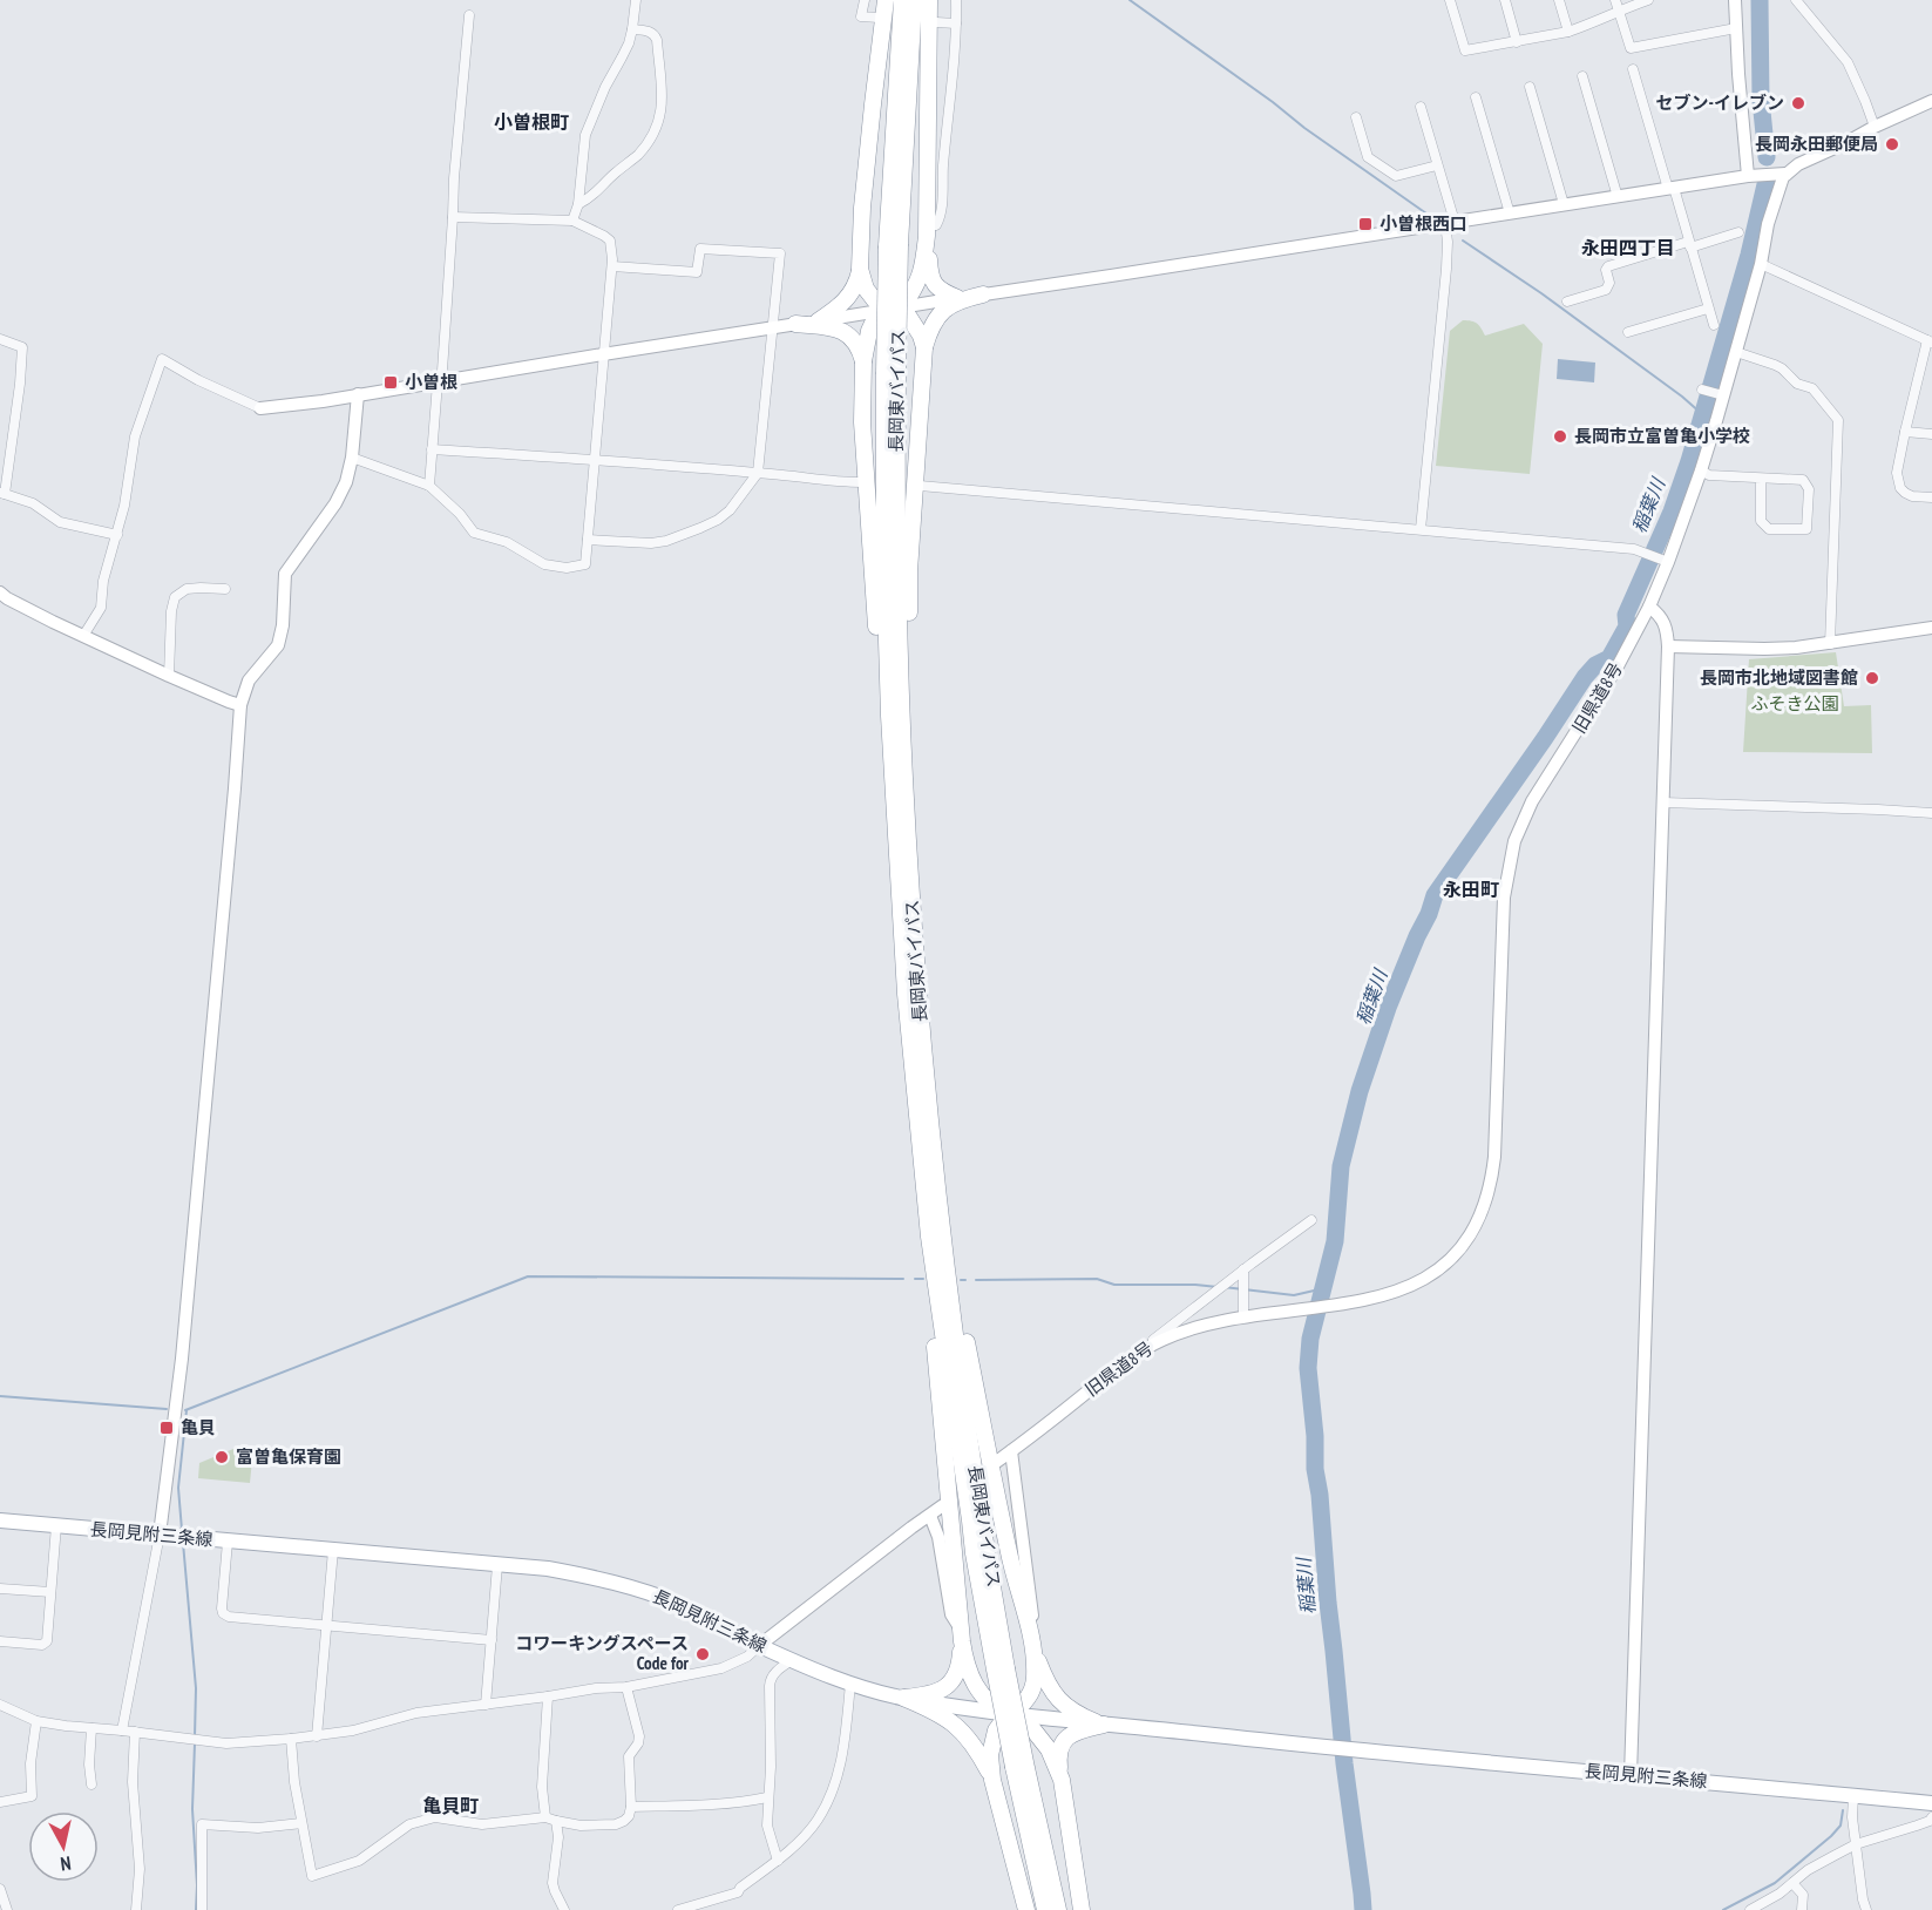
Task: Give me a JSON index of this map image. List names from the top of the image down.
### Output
{
  "streets": {
    "highway": ["長岡東バイパス"],
    "main road": ["長岡見附三条線"],
    "street": ["旧県道8号"]
  },
  "districts": [
    "小曽根町",
    "永田四丁目",
    "永田町",
    "亀貝町"
  ],
  "water": ["稲葉川"],
  "parks": ["ふそき公園"],
  "places": {
    "other": [
      "セブン-イレブン",
      "長岡永田郵便局",
      "長岡市立富曽亀小学校",
      "長岡市北地域図書館",
      "富曽亀保育園",
      "コワーキングスペース Code for"
    ],
    "transit": ["小曽根西口", "小曽根", "亀貝"]
  },
  "north": "bottom"
}
